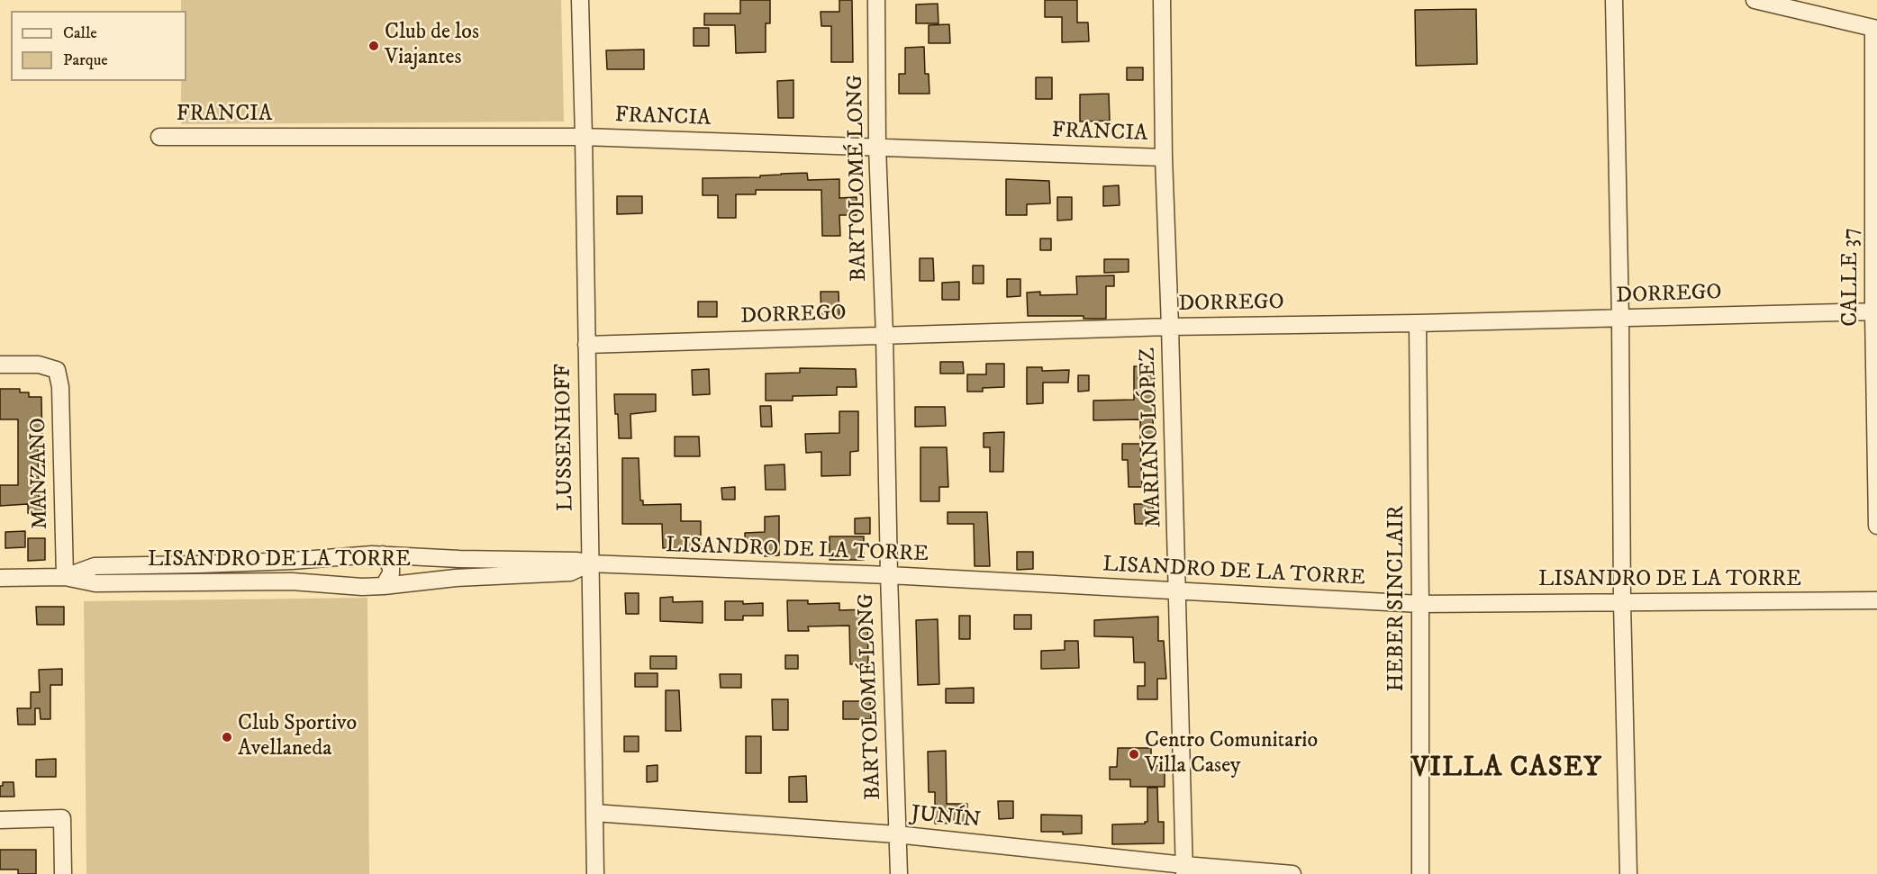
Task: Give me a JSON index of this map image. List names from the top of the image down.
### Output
{
  "streets": {
    "street": [
      "FRANCIA",
      "BARTOLOMÉ LONG",
      "CALLE 37",
      "DORREGO",
      "LUSSENHOFF",
      "MARIANO LÓPEZ",
      "MANZANO",
      "LISANDRO DE LA TORRE",
      "HEBER SINCLAIR",
      "JUNÍN"
    ]
  },
  "crossings": [
    ["FRANCIA", "BARTOLOMÉ LONG"],
    ["FRANCIA", "LUSSENHOFF"],
    ["FRANCIA", "MARIANO LÓPEZ"],
    ["BARTOLOMÉ LONG", "DORREGO"],
    ["BARTOLOMÉ LONG", "LISANDRO DE LA TORRE"],
    ["BARTOLOMÉ LONG", "JUNÍN"],
    ["CALLE 37", "DORREGO"],
    ["DORREGO", "LUSSENHOFF"],
    ["DORREGO", "MARIANO LÓPEZ"],
    ["DORREGO", "HEBER SINCLAIR"],
    ["LUSSENHOFF", "LISANDRO DE LA TORRE"],
    ["LUSSENHOFF", "JUNÍN"],
    ["MARIANO LÓPEZ", "LISANDRO DE LA TORRE"],
    ["MARIANO LÓPEZ", "JUNÍN"],
    ["MANZANO", "LISANDRO DE LA TORRE"],
    ["LISANDRO DE LA TORRE", "HEBER SINCLAIR"]
  ],
  "districts": ["VILLA CASEY"],
  "places": ["Club de los Viajantes", "Club Sportivo Avellaneda", "Centro Comunitario Villa Casey"],
  "legend": ["Calle", "Parque"]
}
